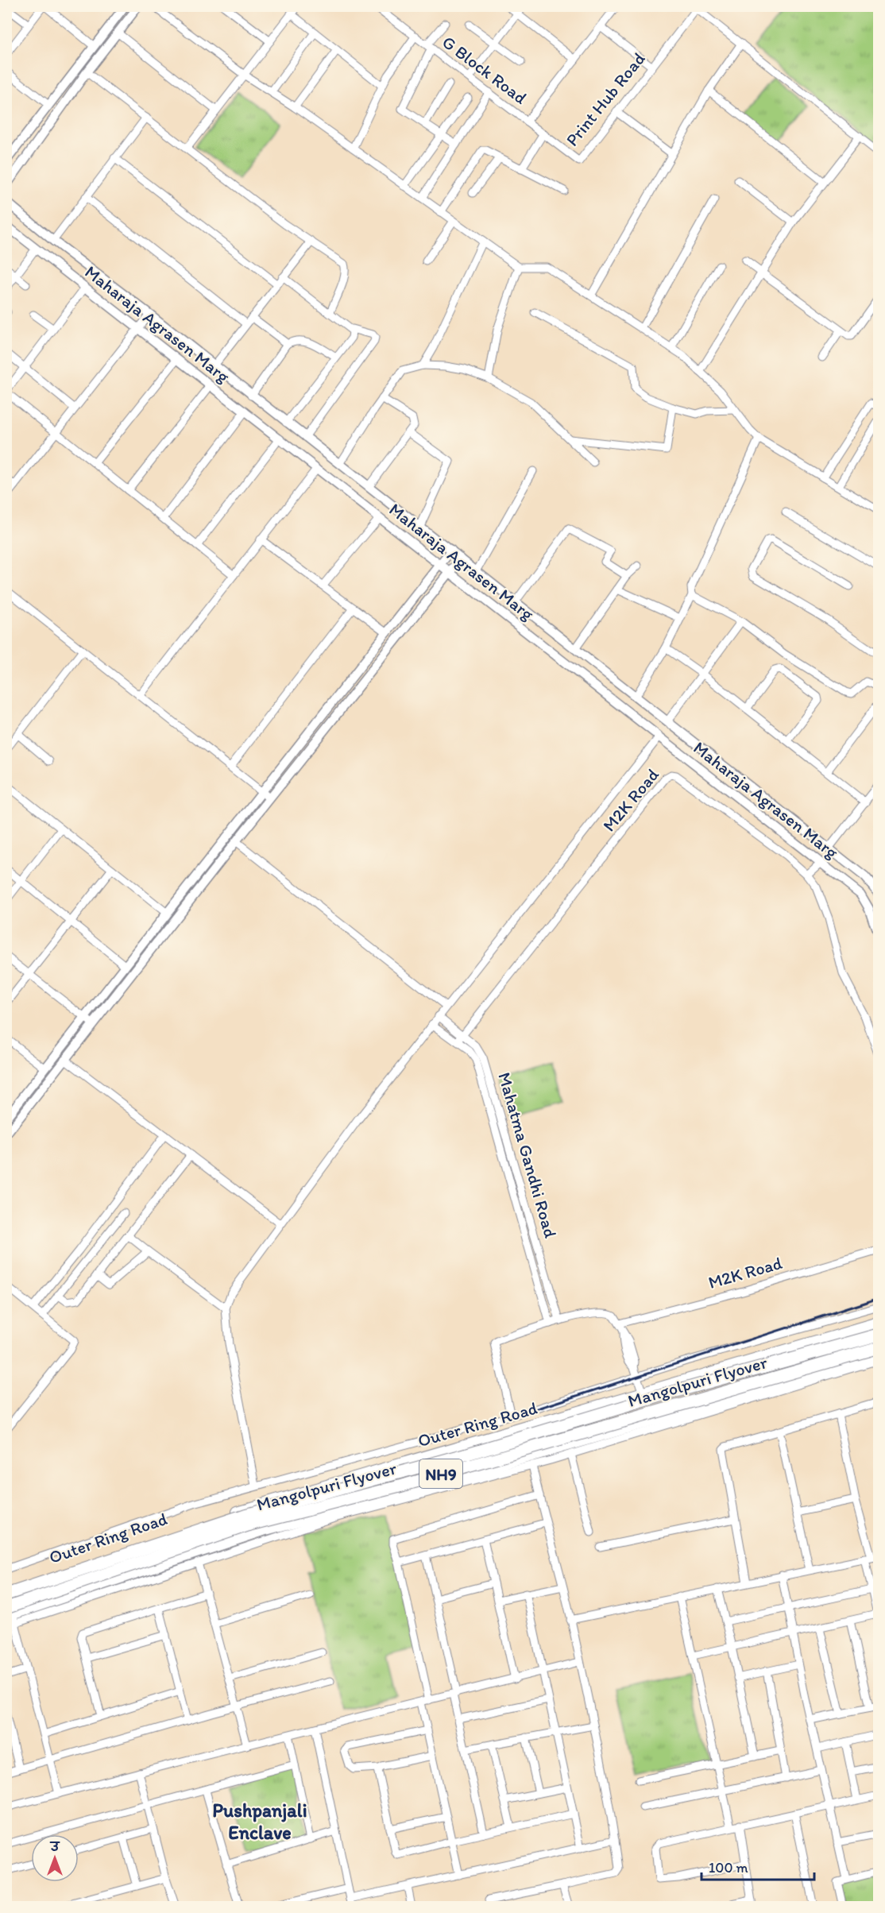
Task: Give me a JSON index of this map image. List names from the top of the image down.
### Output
{
  "streets": {
    "highway": ["Mangolpuri Flyover", "NH9"],
    "main road": ["Outer Ring Road"],
    "street": [
      "G Block Road",
      "Print Hub Road",
      "Maharaja Agrasen Marg",
      "M2K Road",
      "Mahatma Gandhi Road"
    ]
  },
  "crossings": [
    ["G Block Road", "Print Hub Road"],
    ["M2K Road", "Mahatma Gandhi Road"]
  ],
  "districts": ["Pushpanjali Enclave"],
  "scale_bar": "100 m",
  "north": "top"
}
